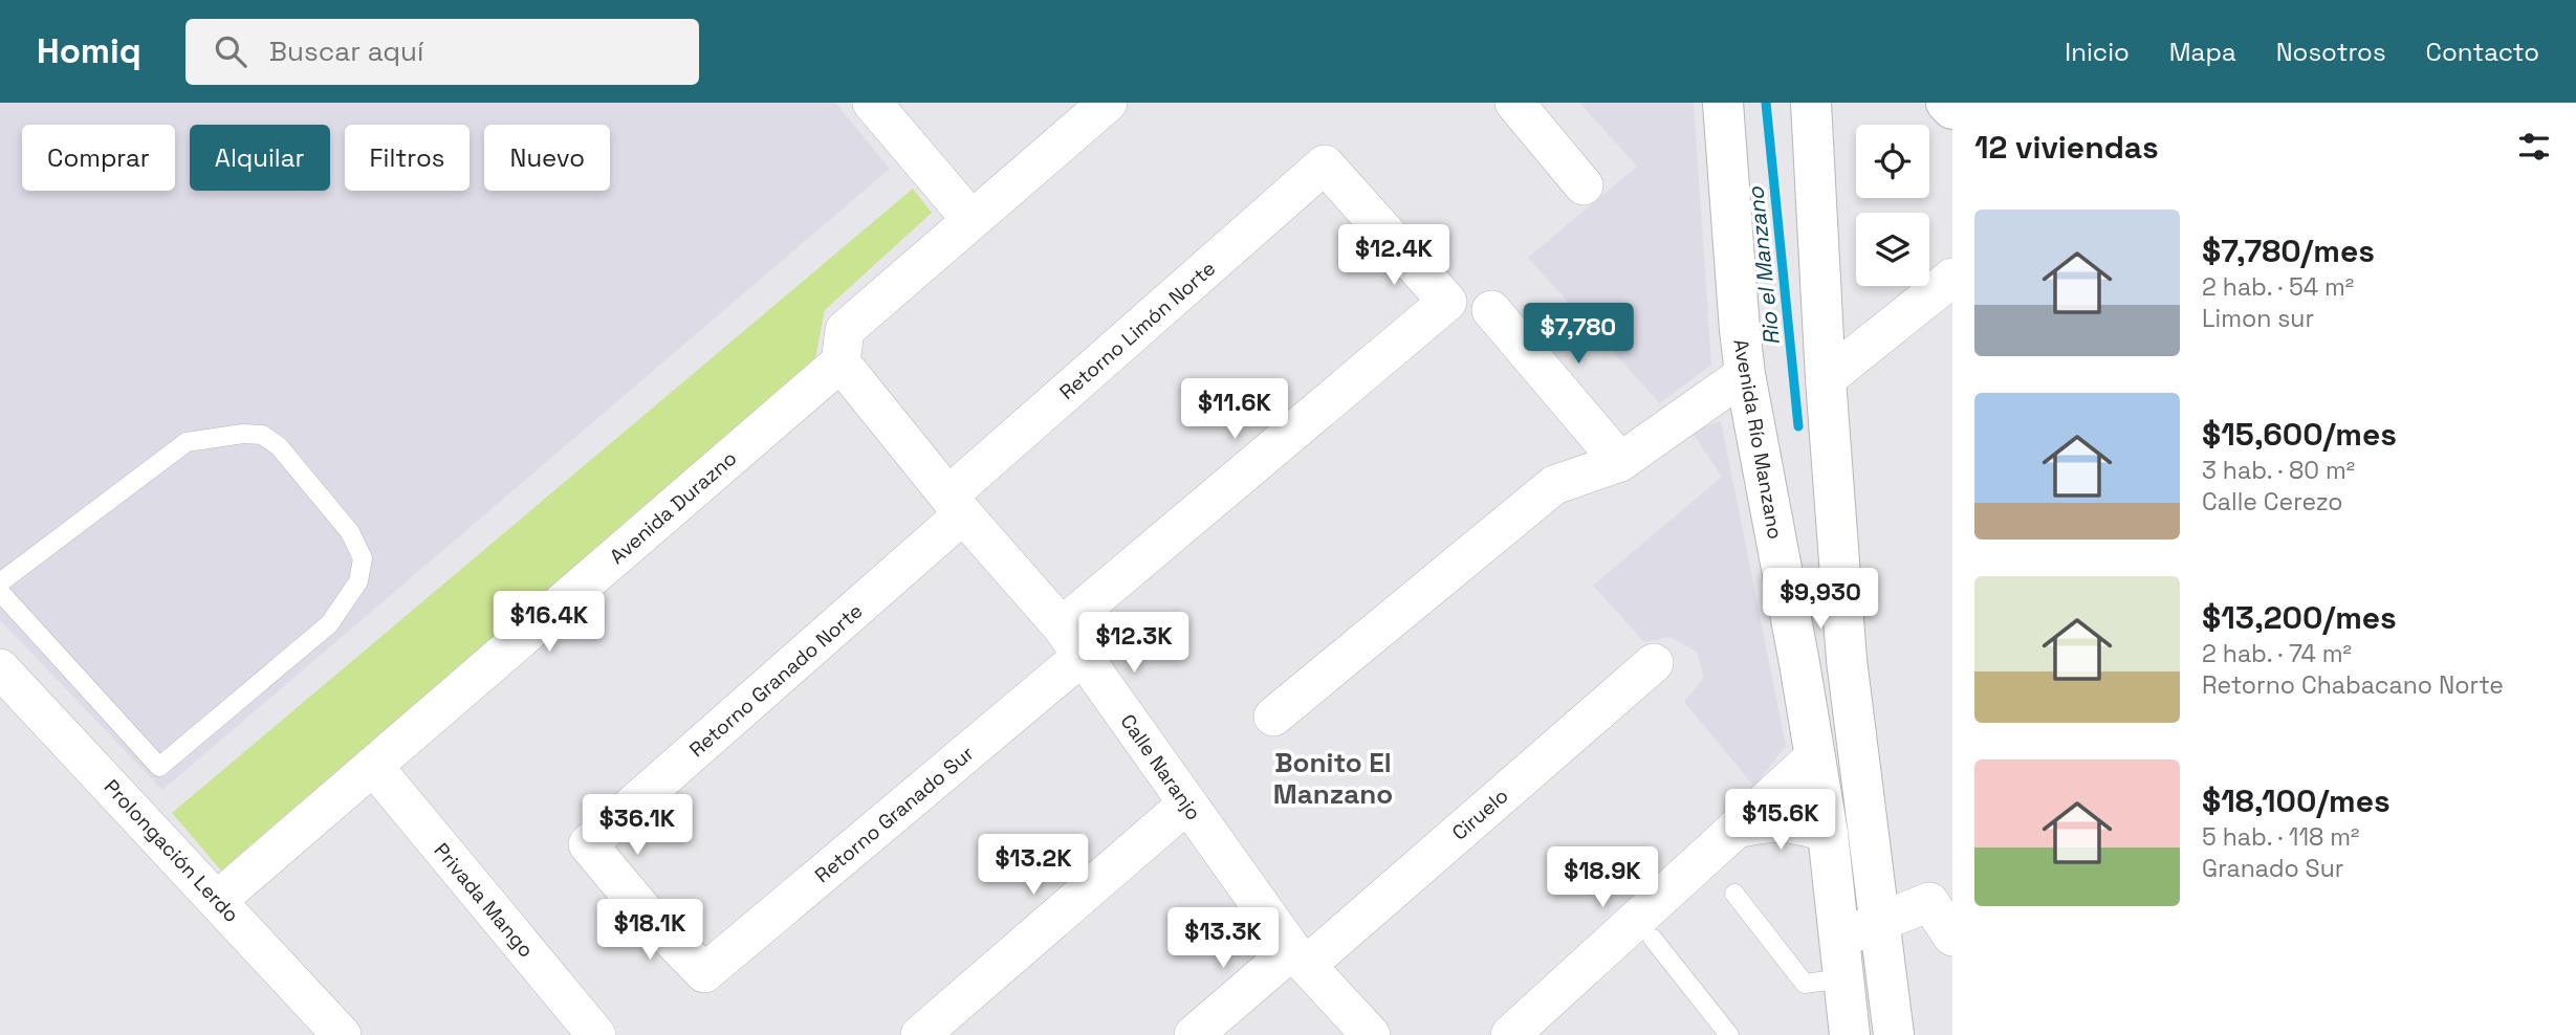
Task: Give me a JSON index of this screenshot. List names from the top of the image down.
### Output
{
  "streets": {
    "main road": ["Avenida Río Manzano"],
    "street": [
      "Retorno Limón Norte",
      "Avenida Durazno",
      "Retorno Granado Norte",
      "Calle Naranjo",
      "Retorno Granado Sur",
      "Ciruelo",
      "Prolongación Lerdo",
      "Privada Mango"
    ]
  },
  "crossings": [
    ["Retorno Limón Norte", "Retorno Granado Norte"],
    ["Retorno Limón Norte", "Calle Naranjo"],
    ["Retorno Limón Norte", "Retorno Granado Sur"],
    ["Avenida Durazno", "Calle Naranjo"],
    ["Avenida Durazno", "Prolongación Lerdo"],
    ["Avenida Durazno", "Privada Mango"],
    ["Retorno Granado Norte", "Calle Naranjo"],
    ["Retorno Granado Norte", "Retorno Granado Sur"],
    ["Calle Naranjo", "Retorno Granado Sur"],
    ["Calle Naranjo", "Ciruelo"]
  ],
  "districts": ["Bonito El Manzano"],
  "water": ["Rio el Manzano"],
  "page": {
    "header": "Homiq",
    "search": "Buscar aquí",
    "nav": [
      "Inicio",
      "Mapa",
      "Nosotros",
      "Contacto"
    ],
    "heading": "12 viviendas",
    "chip": [
      "Comprar",
      "Alquilar",
      "Filtros",
      "Nuevo"
    ],
    "list": [
      {
        "name": "$7,780/mes",
        "note": "2 hab. · 54 m² · Limon sur"
      },
      {
        "name": "$15,600/mes",
        "note": "3 hab. · 80 m² · Calle Cerezo"
      },
      {
        "name": "$13,200/mes",
        "note": "2 hab. · 74 m² · Retorno Chabacano Norte"
      },
      {
        "name": "$18,100/mes",
        "note": "5 hab. · 118 m² · Granado Sur"
      }
    ],
    "price": [
      "$12.4K",
      "$7,780",
      "$11.6K",
      "$9,930",
      "$16.4K",
      "$12.3K",
      "$15.6K",
      "$36.1K",
      "$13.2K",
      "$18.9K",
      "$18.1K",
      "$13.3K"
    ]
  }
}
